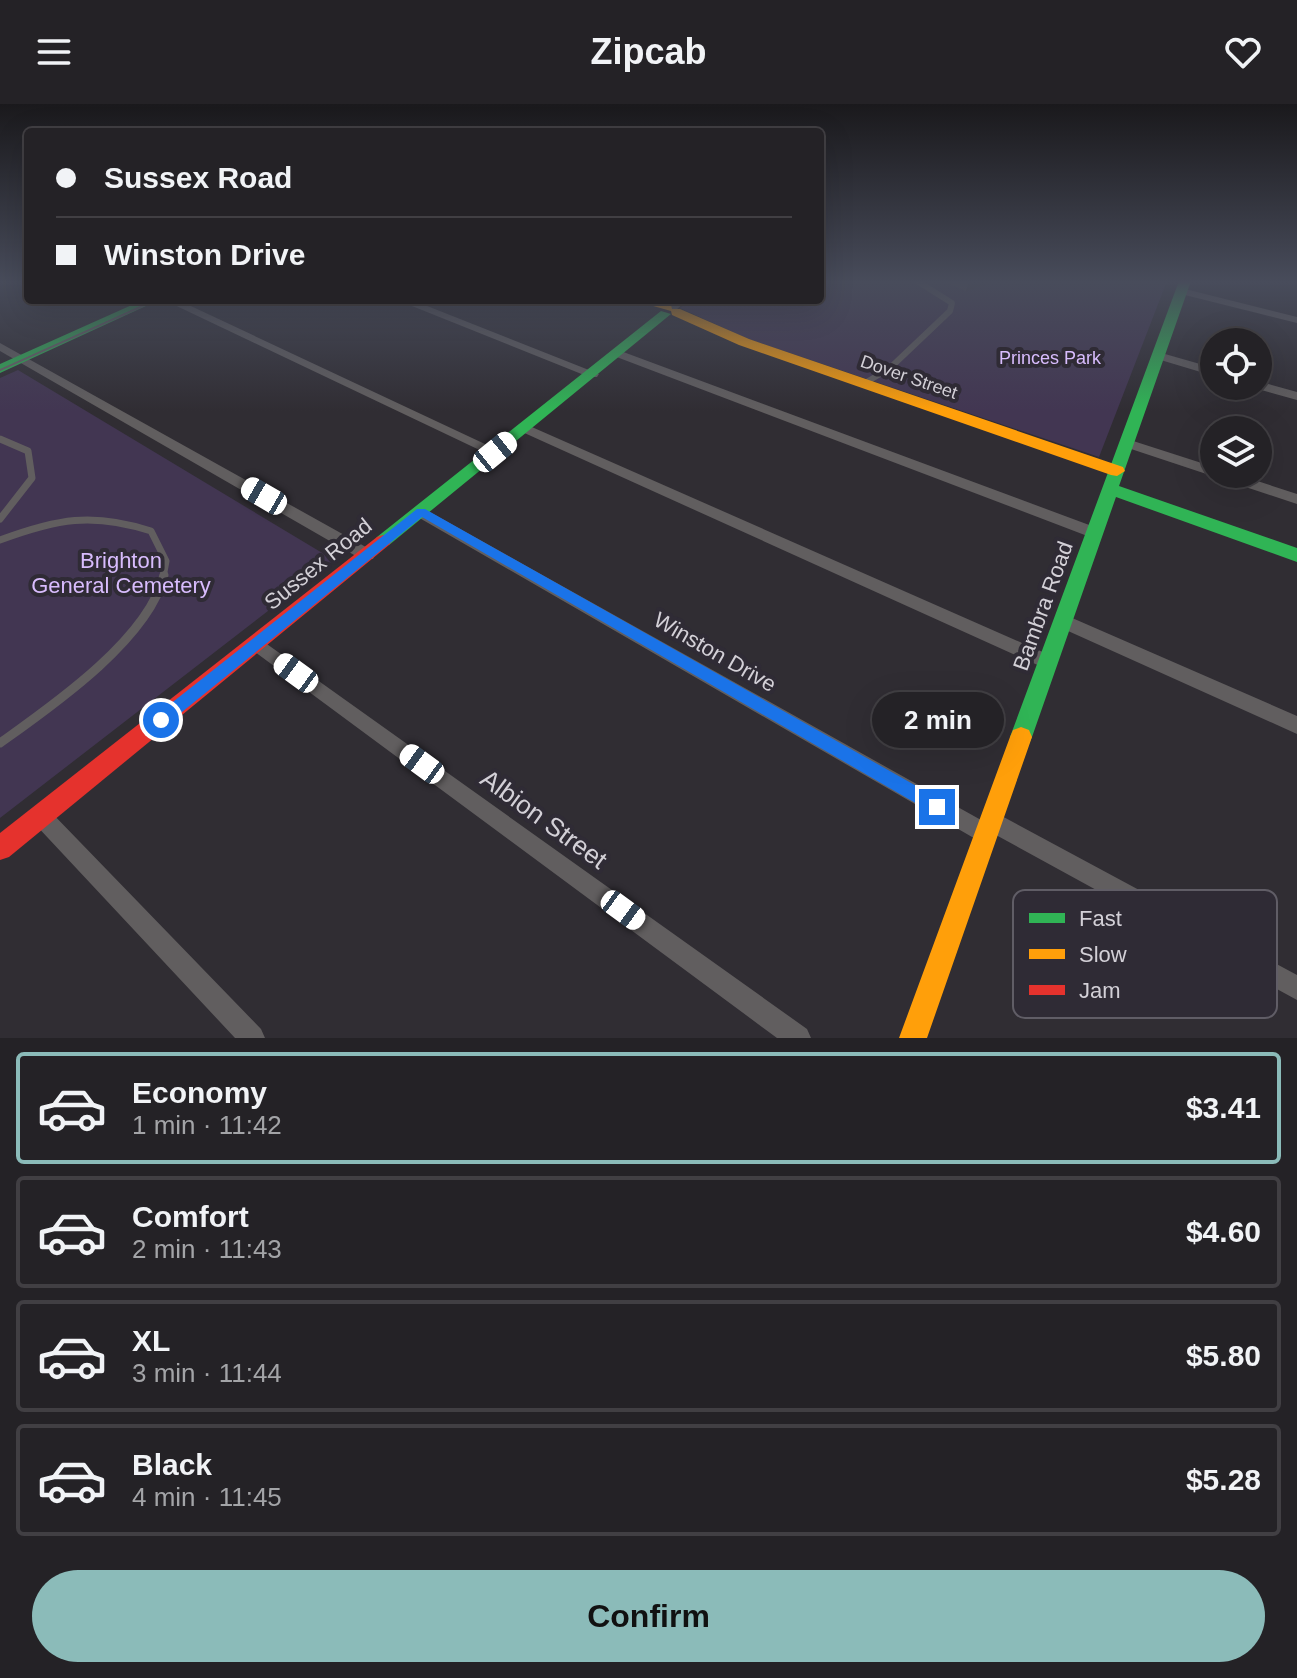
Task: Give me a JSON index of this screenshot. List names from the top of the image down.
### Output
{
  "streets": {
    "street": [
      "Dover Street",
      "Sussex Road",
      "Bambra Road",
      "Winston Drive",
      "Albion Street"
    ]
  },
  "crossings": [
    ["Dover Street", "Bambra Road"],
    ["Sussex Road", "Winston Drive"],
    ["Sussex Road", "Albion Street"],
    ["Bambra Road", "Winston Drive"]
  ],
  "parks": ["Princes Park", "Brighton General Cemetery"],
  "legend": ["Fast", "Slow", "Jam"],
  "page": {
    "header": "Zipcab",
    "banner": ["Sussex Road", "Winston Drive"],
    "bubble": "2 min",
    "list": [
      {
        "name": "Economy",
        "note": "1 min · 11:42",
        "value": "$3.41"
      },
      {
        "name": "Comfort",
        "note": "2 min · 11:43",
        "value": "$4.60"
      },
      {
        "name": "XL",
        "note": "3 min · 11:44",
        "value": "$5.80"
      },
      {
        "name": "Black",
        "note": "4 min · 11:45",
        "value": "$5.28"
      }
    ],
    "buttons": "Confirm"
  }
}
